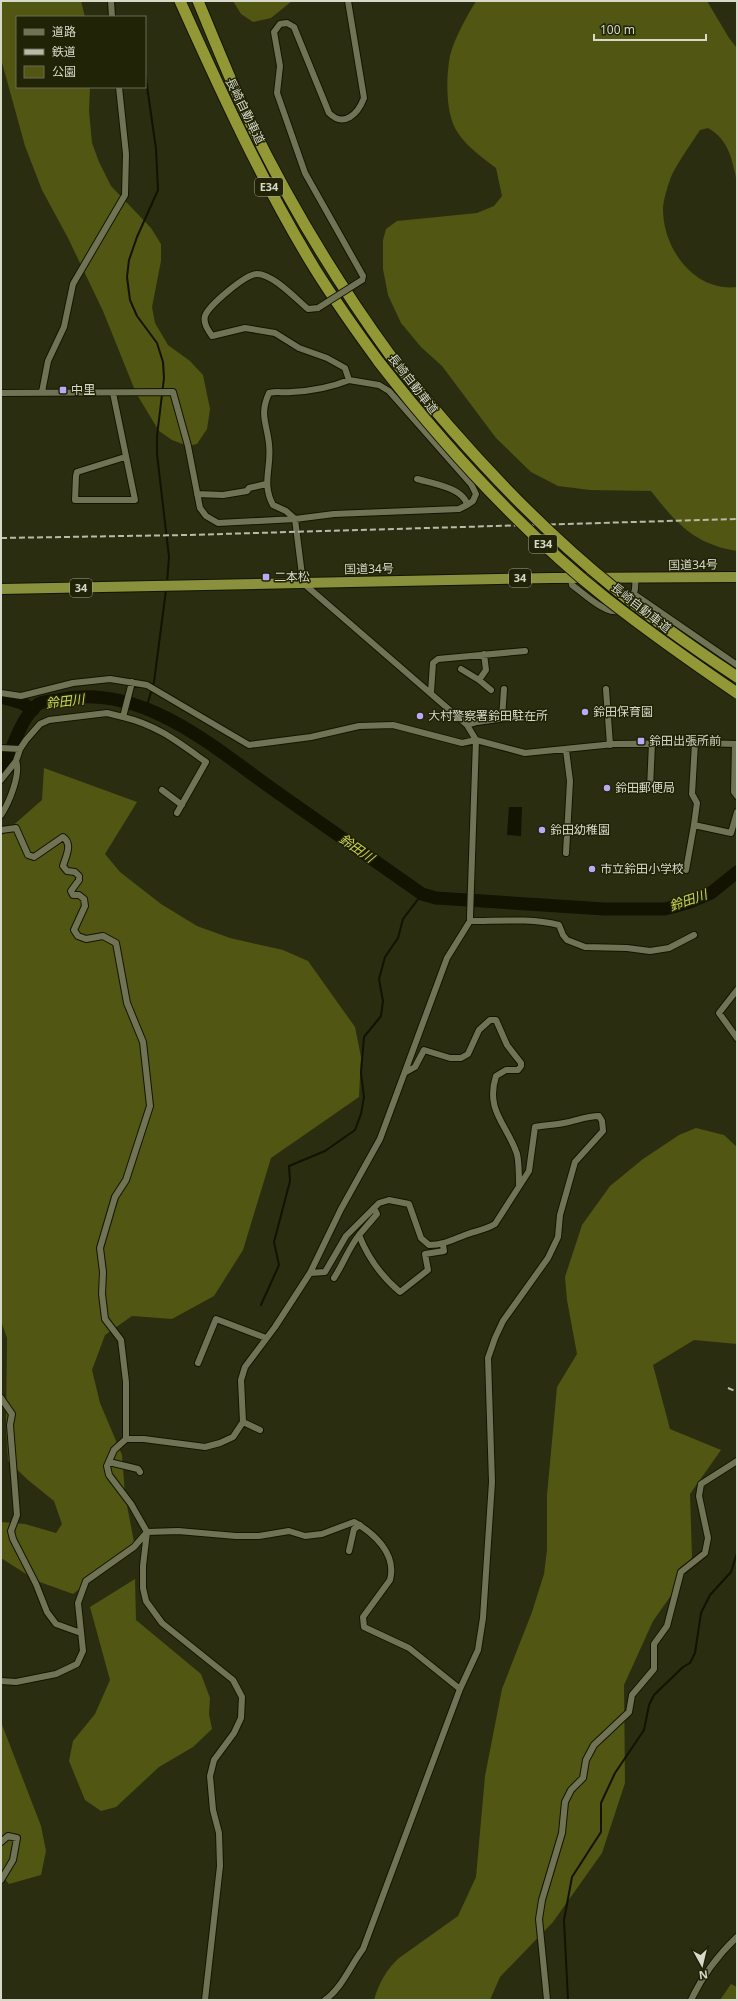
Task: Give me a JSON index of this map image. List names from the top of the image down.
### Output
{
  "streets": {
    "highway": [
      "長崎自動車道",
      "E34",
      "国道34号",
      "34"
    ]
  },
  "water": ["鈴田川"],
  "places": {
    "transit": ["中里", "二本松", "鈴田出張所前"],
    "other": [
      "鈴田保育園",
      "大村警察署鈴田駐在所",
      "鈴田郵便局",
      "鈴田幼稚園",
      "市立鈴田小学校"
    ]
  },
  "legend": ["道路", "鉄道", "公園"],
  "scale_bar": "100 m",
  "north": "bottom"
}
